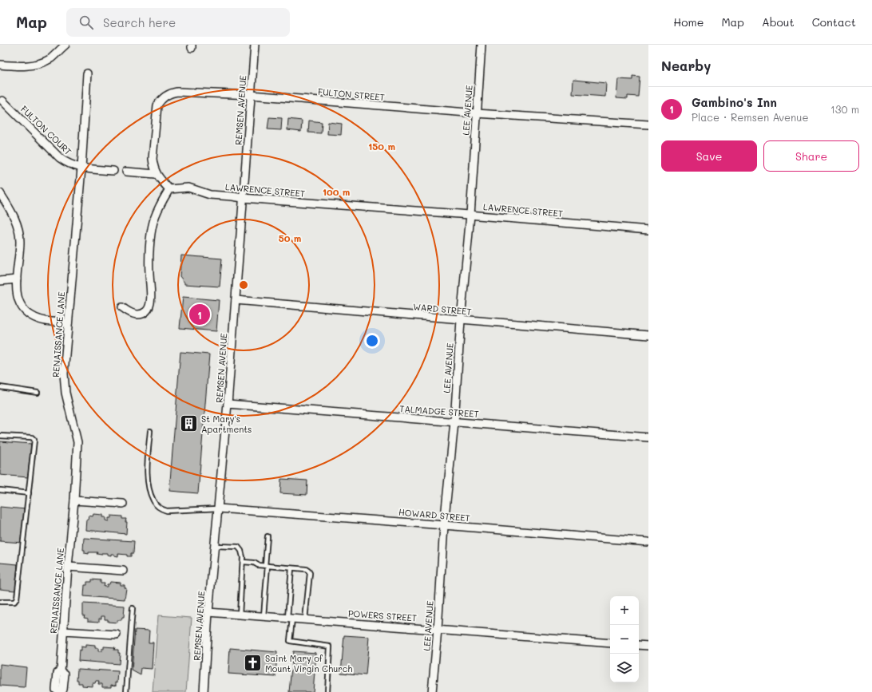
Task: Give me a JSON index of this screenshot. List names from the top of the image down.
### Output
{
  "streets": {
    "street": [
      "FULTON STREET",
      "REMSEN AVENUE",
      "LEE AVENUE",
      "FULTON COURT",
      "LAWRENCE STREET",
      "WARD STREET",
      "RENAISSANCE LANE",
      "TALMADGE STREET",
      "HOWARD STREET",
      "POWERS STREET"
    ]
  },
  "crossings": [
    ["FULTON STREET", "REMSEN AVENUE"],
    ["FULTON STREET", "LEE AVENUE"],
    ["REMSEN AVENUE", "LAWRENCE STREET"],
    ["REMSEN AVENUE", "WARD STREET"],
    ["REMSEN AVENUE", "TALMADGE STREET"],
    ["REMSEN AVENUE", "HOWARD STREET"],
    ["REMSEN AVENUE", "POWERS STREET"],
    ["LEE AVENUE", "LAWRENCE STREET"],
    ["LEE AVENUE", "WARD STREET"],
    ["LEE AVENUE", "TALMADGE STREET"],
    ["LEE AVENUE", "HOWARD STREET"],
    ["LEE AVENUE", "POWERS STREET"],
    ["FULTON COURT", "RENAISSANCE LANE"]
  ],
  "places": {
    "building": ["St Mary's Apartments"],
    "church": ["Saint Mary of Mount Virgin Church"]
  },
  "page": {
    "header": "Map",
    "search": "Search here",
    "nav": [
      "Home",
      "Map",
      "About",
      "Contact"
    ],
    "heading": "Nearby",
    "list": [
      {
        "mark": "1",
        "name": "Gambino's Inn",
        "note": "Place · Remsen Avenue",
        "value": "130 m"
      }
    ],
    "buttons": ["Save", "Share"],
    "pins": "1",
    "map_buttons": ["+", "−"]
  },
  "rings": ["150 m", "100 m", "50 m"]
}
